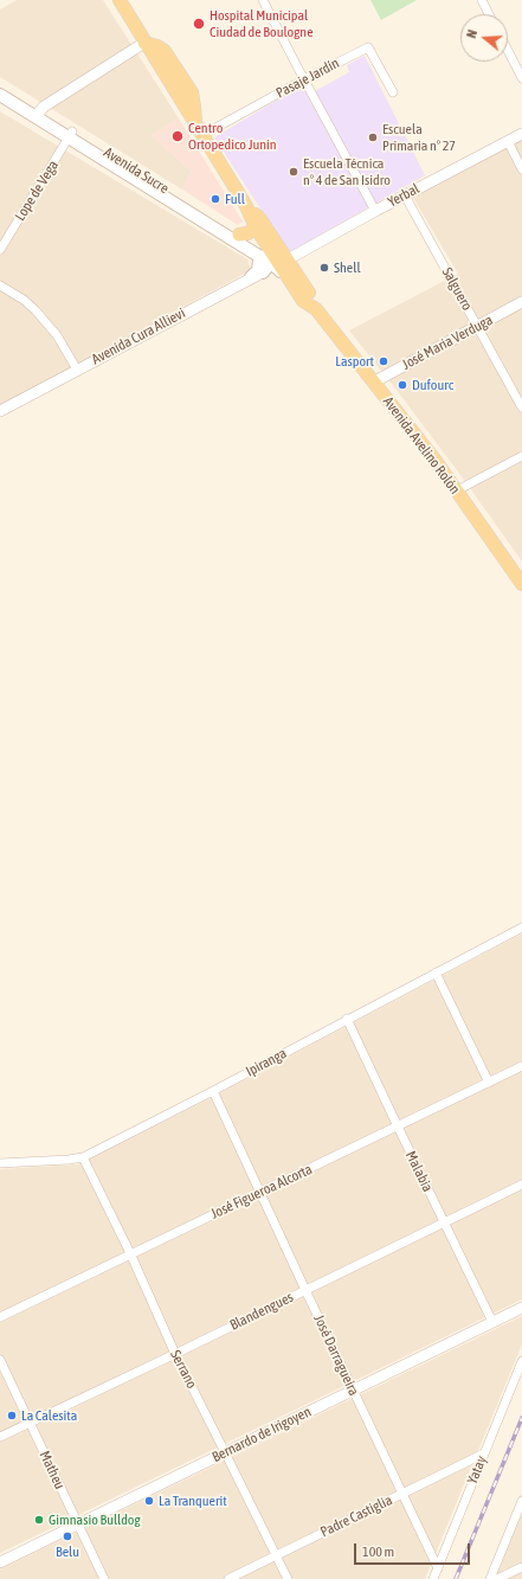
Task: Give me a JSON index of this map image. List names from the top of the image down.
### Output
{
  "streets": {
    "main road": ["Avenida Sucre", "Avenida Avelino Rolón"],
    "street": [
      "Pasaje Jardín",
      "Lope de Vega",
      "Yerbal",
      "Salguero",
      "Avenida Cura Allievi",
      "José Maria Verduga",
      "Ipiranga",
      "Malabia",
      "José Figueroa Alcorta",
      "Blandengues",
      "José Darragueira",
      "Serrano",
      "Bernardo de Irigoyen",
      "Matheu",
      "Yatay",
      "Padre Castiglia"
    ]
  },
  "crossings": [
    ["Pasaje Jardín", "Avenida Avelino Rolón"],
    ["Avenida Sucre", "Lope de Vega"],
    ["Avenida Sucre", "Avenida Cura Allievi"],
    ["Avenida Sucre", "Avenida Avelino Rolón"],
    ["Yerbal", "Salguero"],
    ["Yerbal", "Avenida Avelino Rolón"],
    ["Salguero", "José Maria Verduga"],
    ["Avenida Cura Allievi", "Avenida Avelino Rolón"],
    ["José Maria Verduga", "Avenida Avelino Rolón"],
    ["Ipiranga", "Malabia"],
    ["Ipiranga", "José Darragueira"],
    ["Ipiranga", "Serrano"],
    ["Malabia", "José Figueroa Alcorta"],
    ["Malabia", "Blandengues"],
    ["Malabia", "Bernardo de Irigoyen"],
    ["José Figueroa Alcorta", "José Darragueira"],
    ["José Figueroa Alcorta", "Serrano"],
    ["Blandengues", "José Darragueira"],
    ["Blandengues", "Serrano"],
    ["Blandengues", "Matheu"],
    ["José Darragueira", "Bernardo de Irigoyen"],
    ["José Darragueira", "Yatay"],
    ["José Darragueira", "Padre Castiglia"],
    ["Serrano", "Bernardo de Irigoyen"],
    ["Serrano", "Padre Castiglia"],
    ["Bernardo de Irigoyen", "Matheu"],
    ["Yatay", "Padre Castiglia"]
  ],
  "places": [
    "Hospital Municipal Ciudad de Boulogne",
    "Centro Ortopedico Junín",
    "Escuela Primaria n° 27",
    "Escuela Técnica n° 4 de San Isidro",
    "Full",
    "Shell",
    "Lasport",
    "Dufourc",
    "La Calesita",
    "La Tranquerit",
    "Gimnasio Bulldog",
    "Belu"
  ],
  "scale_bar": "100 m",
  "north": "left"
}
